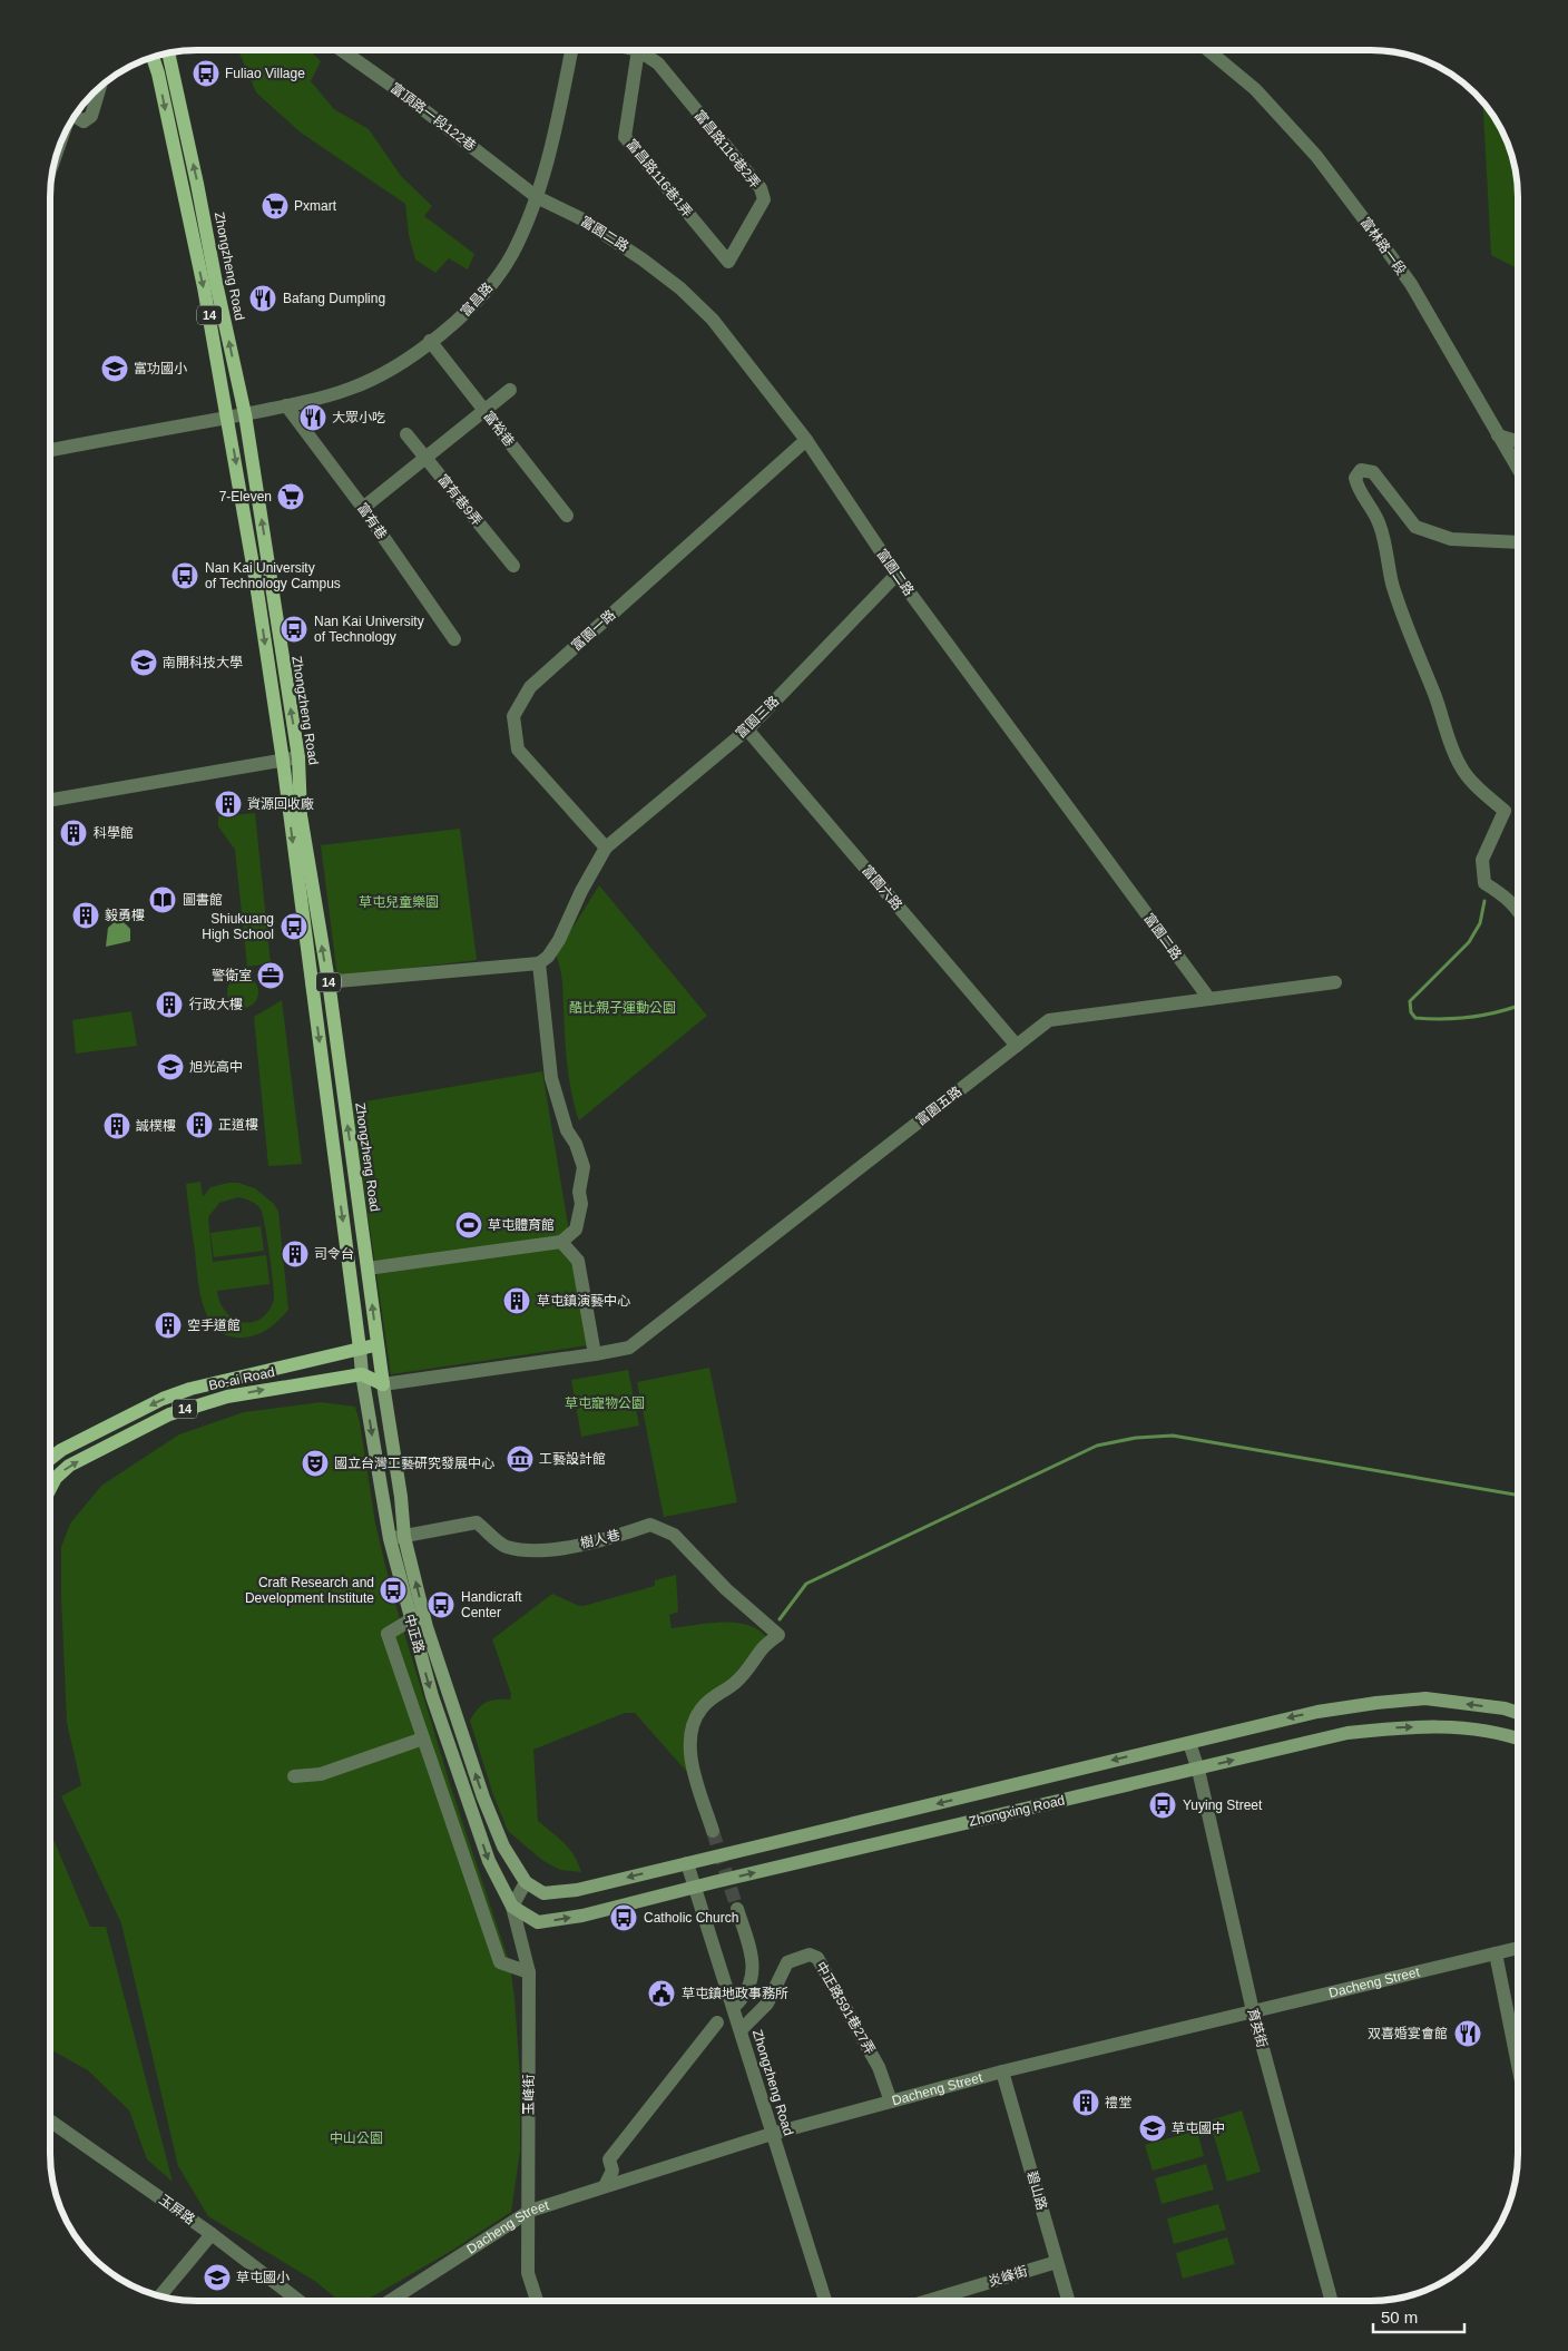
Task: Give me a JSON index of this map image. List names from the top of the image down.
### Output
{
  "streets": {
    "main road": ["Zhongzheng Road", "14", "Bo-ai Road"],
    "street": [
      "富頂路一段122巷",
      "富昌路116巷2弄",
      "富昌路116巷1弄",
      "富園二路",
      "富林路一段",
      "富昌路",
      "富裕巷",
      "富有巷9弄",
      "富有巷",
      "富園一路",
      "富園三路",
      "富園六路",
      "富園五路",
      "樹人巷",
      "中正路",
      "Zhongxing Road",
      "Dacheng Street",
      "中正路591巷27弄",
      "育英街",
      "玉峰街",
      "碧山路",
      "玉屏路",
      "炎峰街"
    ]
  },
  "crossings": [
    ["富頂路一段122巷", "富園二路"],
    ["富頂路一段122巷", "富昌路"],
    ["富昌路116巷2弄", "富昌路116巷1弄"],
    ["富園二路", "富昌路"],
    ["富園二路", "富園一路"],
    ["富園二路", "富園三路"],
    ["富園二路", "富園五路"],
    ["Zhongzheng Road", "富昌路"],
    ["Zhongzheng Road", "富園五路"],
    ["Zhongzheng Road", "Bo-ai Road"],
    ["Zhongzheng Road", "中正路"],
    ["Zhongzheng Road", "Zhongxing Road"],
    ["Zhongzheng Road", "Dacheng Street"],
    ["Zhongzheng Road", "中正路591巷27弄"],
    ["富昌路", "14"],
    ["富昌路", "富裕巷"],
    ["富昌路", "富有巷"],
    ["14", "Bo-ai Road"],
    ["14", "中正路"],
    ["富園一路", "富園三路"],
    ["富園三路", "富園六路"],
    ["富園六路", "富園五路"],
    ["富園五路", "中正路"],
    ["Bo-ai Road", "中正路"],
    ["樹人巷", "中正路"],
    ["中正路", "Zhongxing Road"],
    ["中正路", "玉峰街"],
    ["Zhongxing Road", "育英街"],
    ["Zhongxing Road", "玉峰街"],
    ["Dacheng Street", "中正路591巷27弄"],
    ["Dacheng Street", "育英街"],
    ["Dacheng Street", "玉峰街"],
    ["Dacheng Street", "碧山路"],
    ["碧山路", "炎峰街"]
  ],
  "parks": [
    "草屯兒童樂園",
    "酷比親子運動公園",
    "草屯寵物公園",
    "中山公園"
  ],
  "places": {
    "bus stop": [
      "Fuliao Village",
      "Nan Kai University of Technology Campus",
      "Nan Kai University of Technology",
      "Shiukuang High School",
      "Craft Research and Development Institute",
      "Handicraft Center",
      "Yuying Street",
      "Catholic Church"
    ],
    "supermarket": ["Pxmart", "7-Eleven"],
    "restaurant": ["Bafang Dumpling", "大眾小吃", "双喜婚宴會館"],
    "school or university": [
      "富功國小",
      "南開科技大學",
      "旭光高中",
      "草屯國中",
      "草屯國小"
    ],
    "building": [
      "資源回收廠",
      "科學館",
      "毅勇樓",
      "行政大樓",
      "正道樓",
      "誠樸樓",
      "司令台",
      "草屯鎮演藝中心",
      "空手道館",
      "禮堂"
    ],
    "library": ["圖書館"],
    "office": ["警衛室"],
    "sports": ["草屯體育館"],
    "museum": ["工藝設計館"],
    "theatre": ["國立台灣工藝研究發展中心"],
    "public building": ["草屯鎮地政事務所"]
  },
  "scale_bar": "50 m"
}
